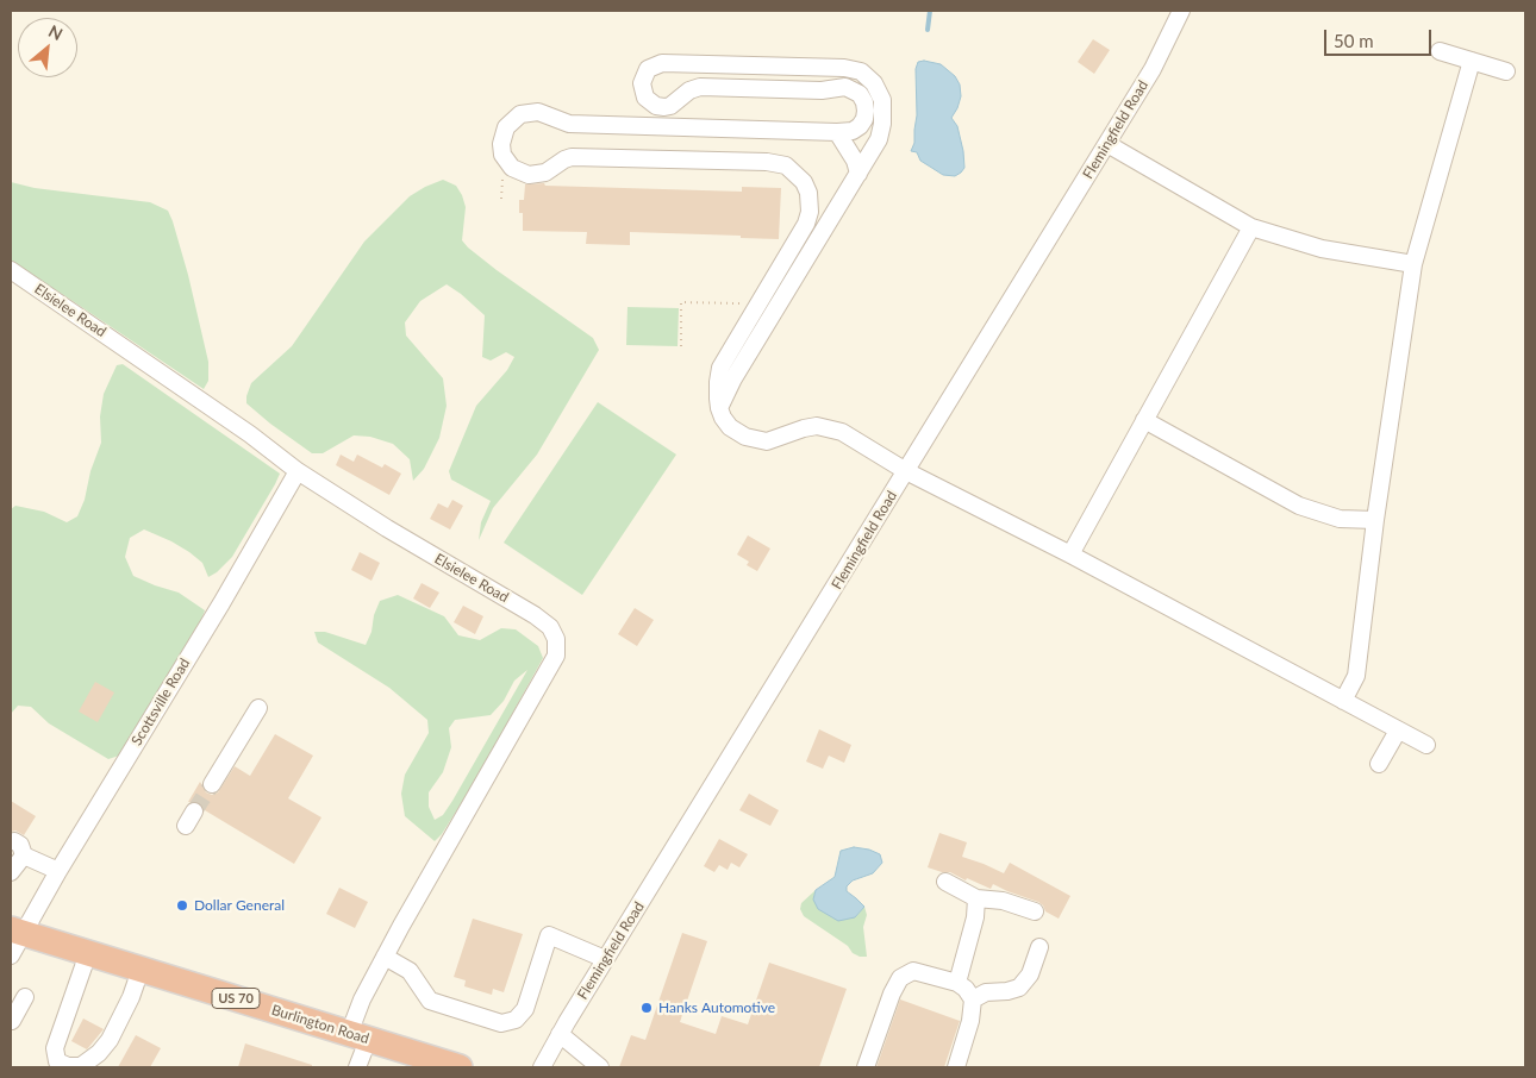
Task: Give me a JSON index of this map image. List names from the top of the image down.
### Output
{
  "streets": {
    "highway": ["US 70", "Burlington Road"],
    "street": ["Flemingfield Road", "Elsielee Road", "Scottsville Road"]
  },
  "crossings": [
    ["Elsielee Road", "Scottsville Road"],
    ["Elsielee Road", "Burlington Road"],
    ["Scottsville Road", "Burlington Road"]
  ],
  "places": ["Dollar General", "Hanks Automotive"],
  "scale_bar": "50 m",
  "north": "top right"
}
